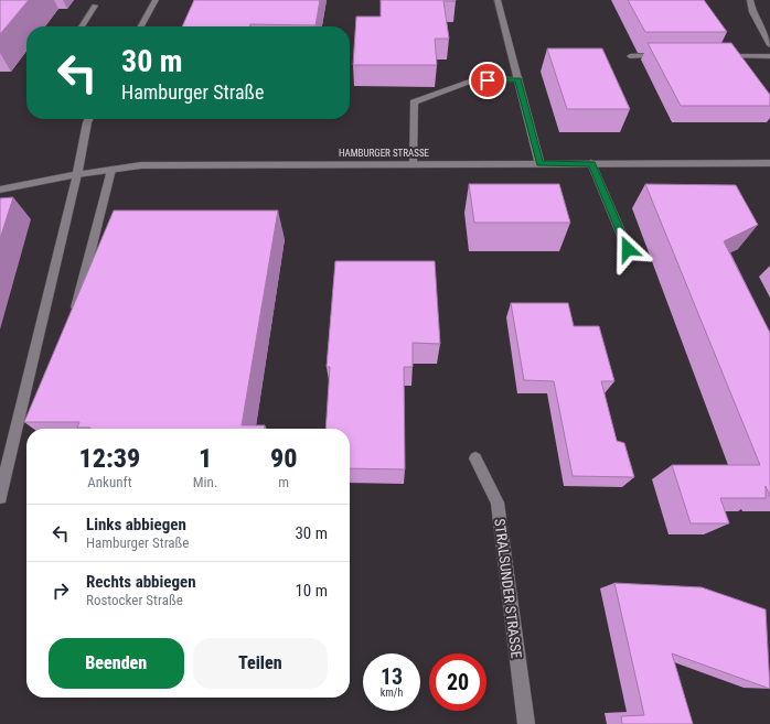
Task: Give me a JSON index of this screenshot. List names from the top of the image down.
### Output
{
  "streets": {
    "street": ["HAMBURGER STRASSE", "STRALSUNDER STRASSE"]
  },
  "page": {
    "turn": ["30 m", "Hamburger Straße"],
    "eta": [
      "12:39",
      "Ankunft",
      "1",
      "Min.",
      "90",
      "m"
    ],
    "list": [
      {
        "name": "Links abbiegen",
        "note": "Hamburger Straße",
        "value": "30 m"
      },
      {
        "name": "Rechts abbiegen",
        "note": "Rostocker Straße",
        "value": "10 m"
      }
    ],
    "buttons": ["Beenden", "Teilen"],
    "speed": "13 km/h",
    "limit": "20"
  }
}
